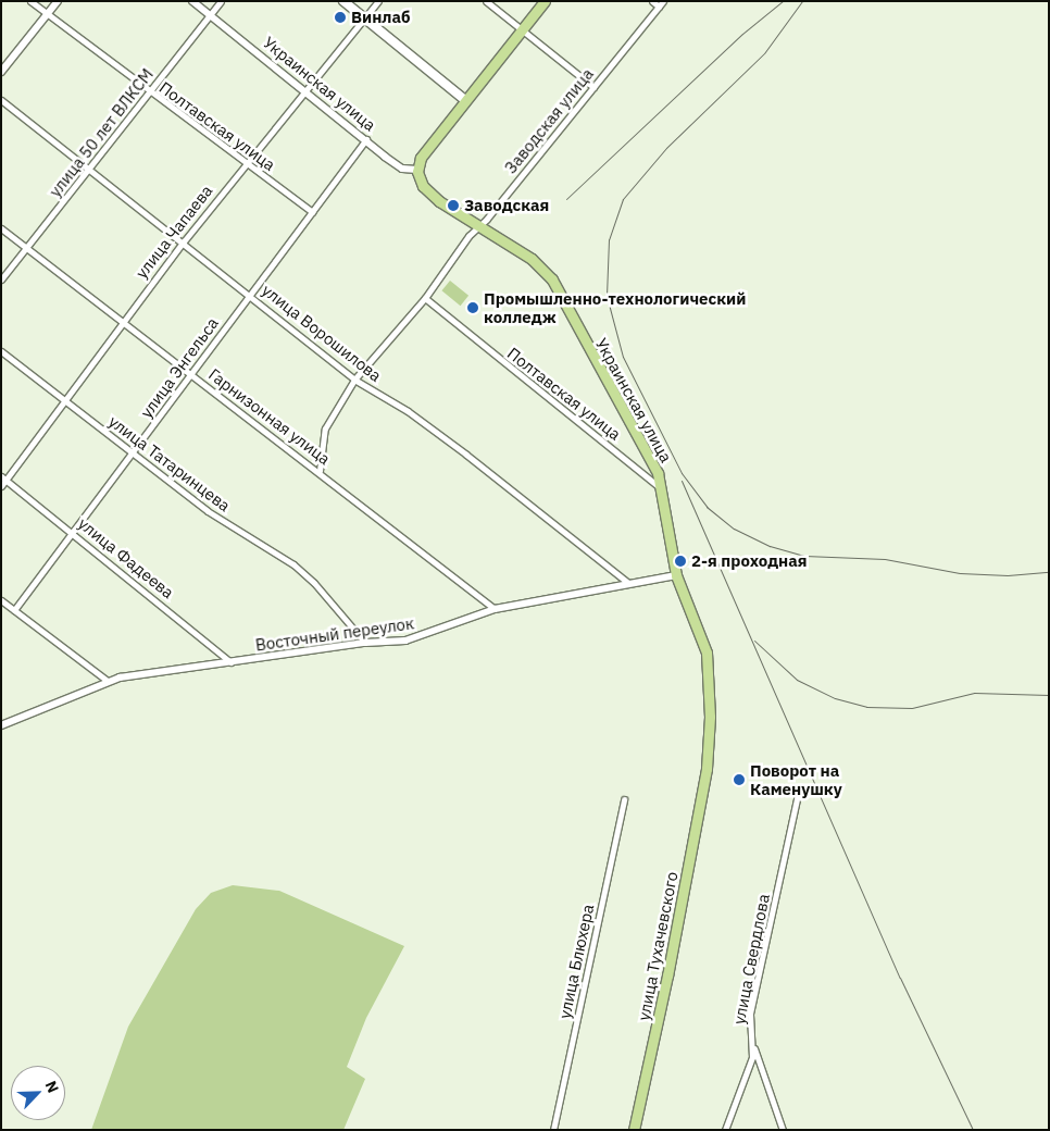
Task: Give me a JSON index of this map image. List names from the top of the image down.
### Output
{
  "streets": {
    "main road": ["Украинская улица", "улица Тухачевского"],
    "street": [
      "Заводская улица",
      "Полтавская улица",
      "улица 50 лет ВЛКСМ",
      "улица Чапаева",
      "улица Ворошилова",
      "улица Энгельса",
      "Гарнизонная улица",
      "улица Татаринцева",
      "улица Фадеева",
      "Восточный переулок",
      "улица Свердлова",
      "улица Блюхера"
    ]
  },
  "crossings": [
    ["Украинская улица", "Заводская улица"],
    ["Украинская улица", "Полтавская улица"],
    ["Украинская улица", "улица 50 лет ВЛКСМ"],
    ["Украинская улица", "улица Чапаева"],
    ["Украинская улица", "улица Энгельса"],
    ["Украинская улица", "Восточный переулок"],
    ["Украинская улица", "улица Тухачевского"],
    ["Заводская улица", "Полтавская улица"],
    ["Заводская улица", "улица Ворошилова"],
    ["Заводская улица", "Гарнизонная улица"],
    ["Полтавская улица", "улица 50 лет ВЛКСМ"],
    ["Полтавская улица", "улица Чапаева"],
    ["Полтавская улица", "улица Энгельса"],
    ["улица 50 лет ВЛКСМ", "улица Ворошилова"],
    ["улица 50 лет ВЛКСМ", "Гарнизонная улица"],
    ["улица Чапаева", "улица Ворошилова"],
    ["улица Чапаева", "Гарнизонная улица"],
    ["улица Чапаева", "улица Татаринцева"],
    ["улица Чапаева", "улица Фадеева"],
    ["улица Ворошилова", "улица Энгельса"],
    ["улица Ворошилова", "Восточный переулок"],
    ["улица Энгельса", "Гарнизонная улица"],
    ["улица Энгельса", "улица Татаринцева"],
    ["улица Энгельса", "улица Фадеева"],
    ["Гарнизонная улица", "Восточный переулок"],
    ["улица Татаринцева", "Восточный переулок"],
    ["улица Фадеева", "Восточный переулок"]
  ],
  "places": [
    "Винлаб",
    "Заводская",
    "Промышленно-технологический колледж",
    "2-я проходная",
    "Поворот на Каменушку"
  ],
  "north": "top right"
}
